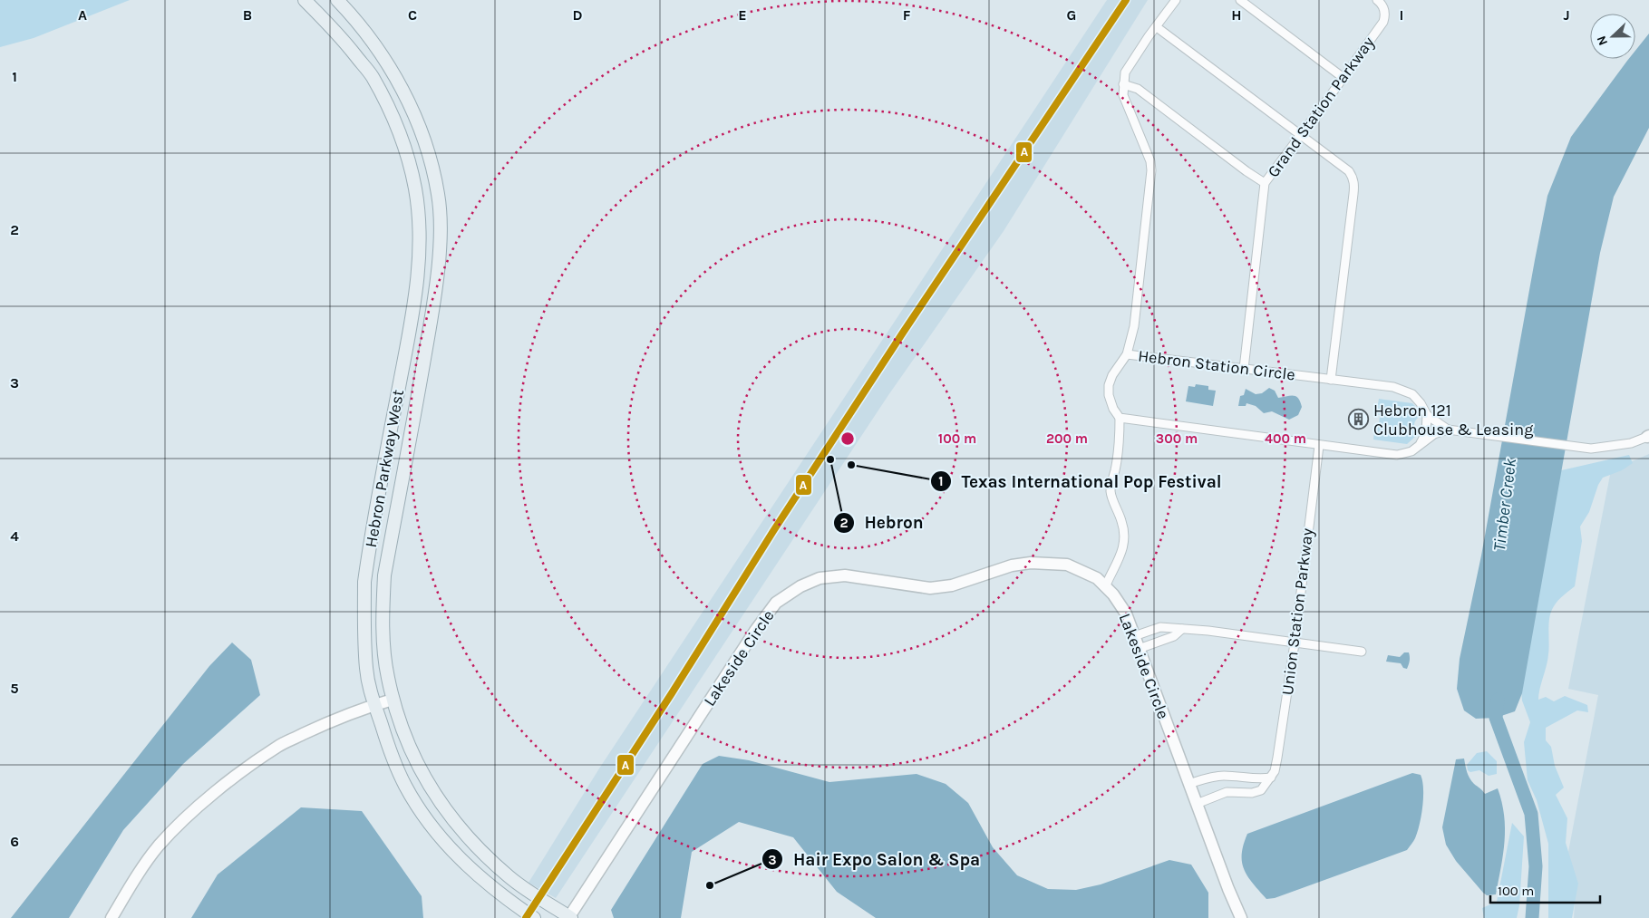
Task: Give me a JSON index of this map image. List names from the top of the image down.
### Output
{
  "streets": {
    "main road": ["Hebron Parkway West"],
    "street": [
      "Grand Station Parkway",
      "Hebron Station Circle",
      "Union Station Parkway",
      "Lakeside Circle"
    ]
  },
  "crossings": [
    ["Grand Station Parkway", "Hebron Station Circle"],
    ["Hebron Parkway West", "Lakeside Circle"]
  ],
  "water": ["Timber Creek"],
  "places": {
    "building": ["Hebron 121 Clubhouse & Leasing"],
    "other": ["Hebron", "Texas International Pop Festival", "Hair Expo Salon & Spa"]
  },
  "lines": ["transit line A"],
  "scale_bar": "100 m",
  "north": "left",
  "grid": {
    "columns": [
      "A",
      "B",
      "C",
      "D",
      "E",
      "F",
      "G",
      "H",
      "I",
      "J"
    ],
    "rows": [
      "1",
      "2",
      "3",
      "4",
      "5",
      "6"
    ]
  },
  "rings": [
    "100 m",
    "200 m",
    "300 m",
    "400 m"
  ]
}
